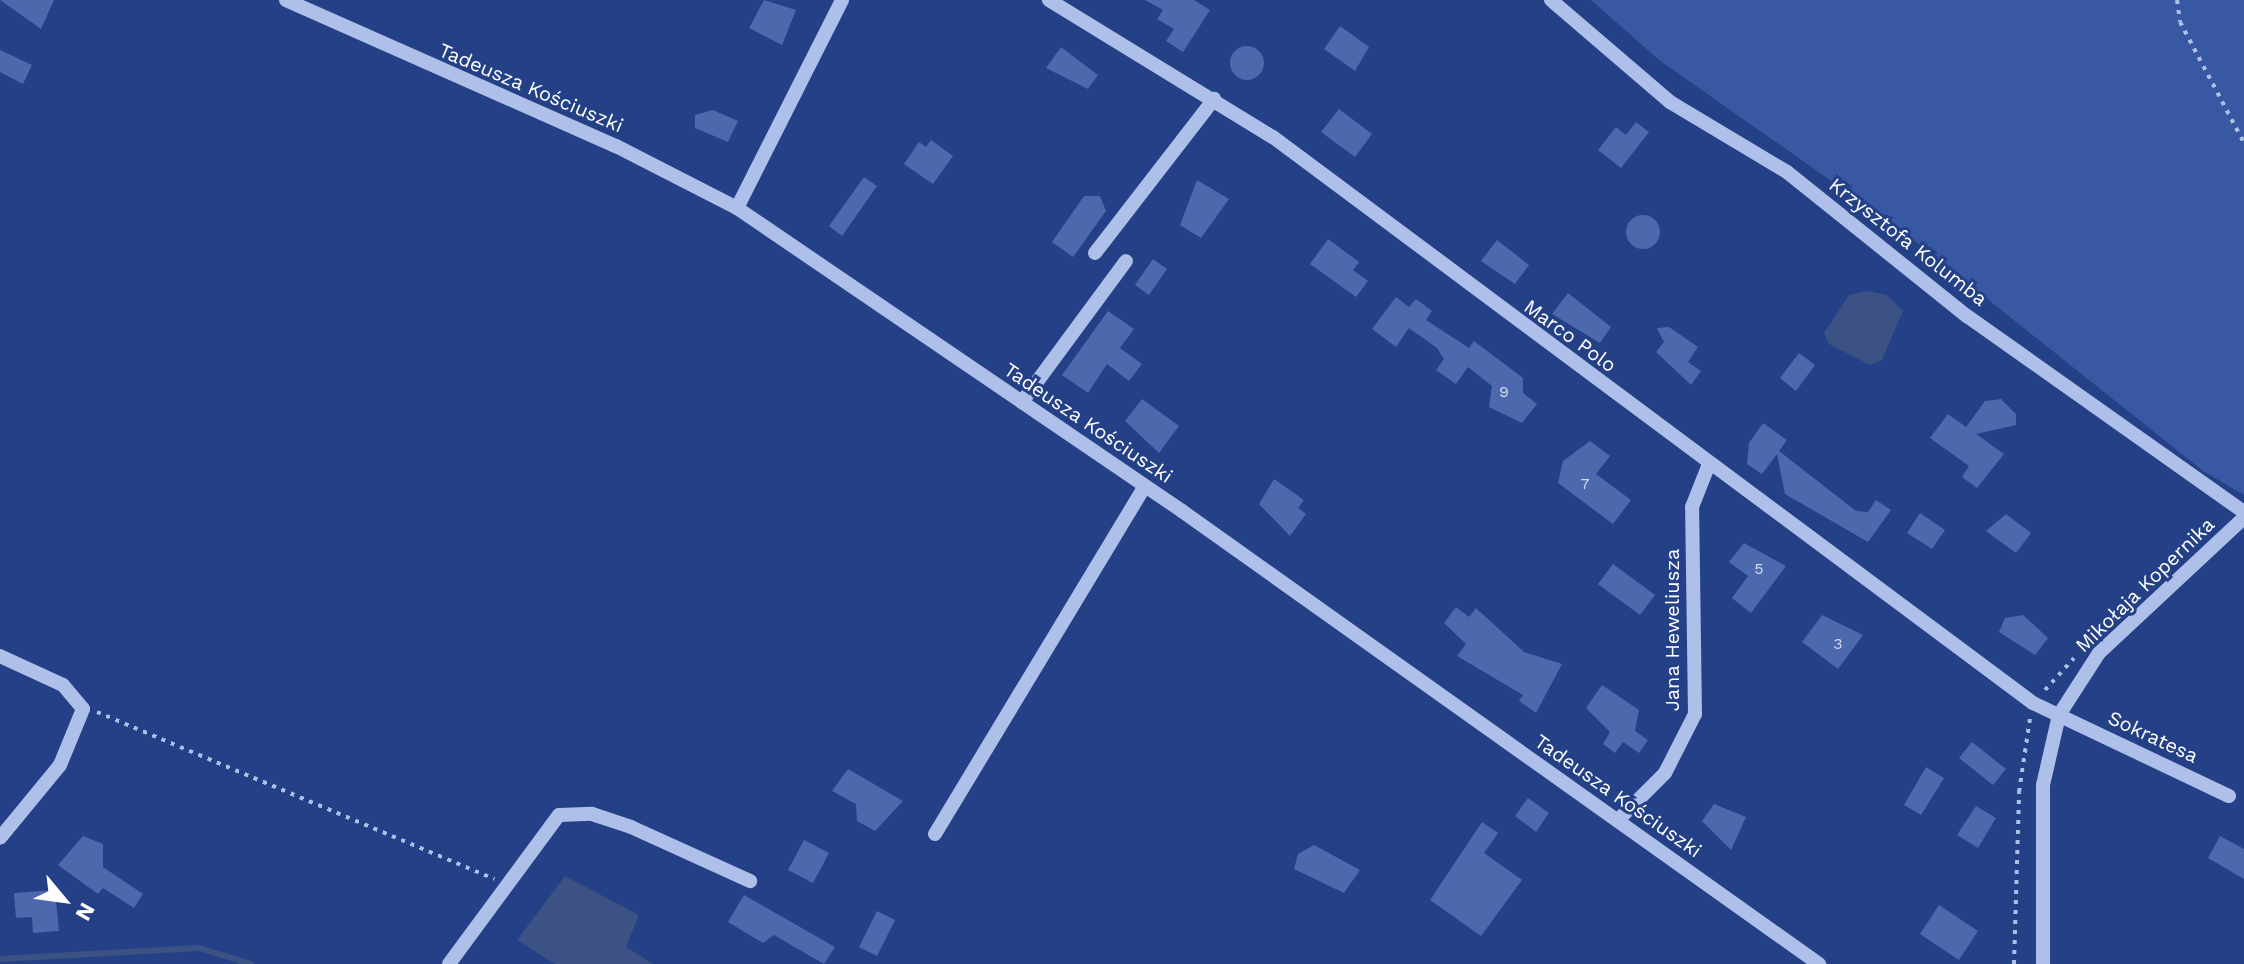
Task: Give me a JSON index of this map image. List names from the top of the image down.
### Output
{
  "streets": {
    "street": [
      "Tadeusza Kościuszki",
      "Krzysztofa Kolumba",
      "Marco Polo",
      "Mikołaja Kopernika",
      "Jana Heweliusza",
      "Sokratesa"
    ]
  },
  "crossings": [
    ["Tadeusza Kościuszki", "Jana Heweliusza"],
    ["Marco Polo", "Mikołaja Kopernika"],
    ["Marco Polo", "Jana Heweliusza"],
    ["Marco Polo", "Sokratesa"],
    ["Mikołaja Kopernika", "Sokratesa"]
  ],
  "house_numbers": [
    "9",
    "7",
    "5",
    "3"
  ],
  "north": "bottom right"
}
